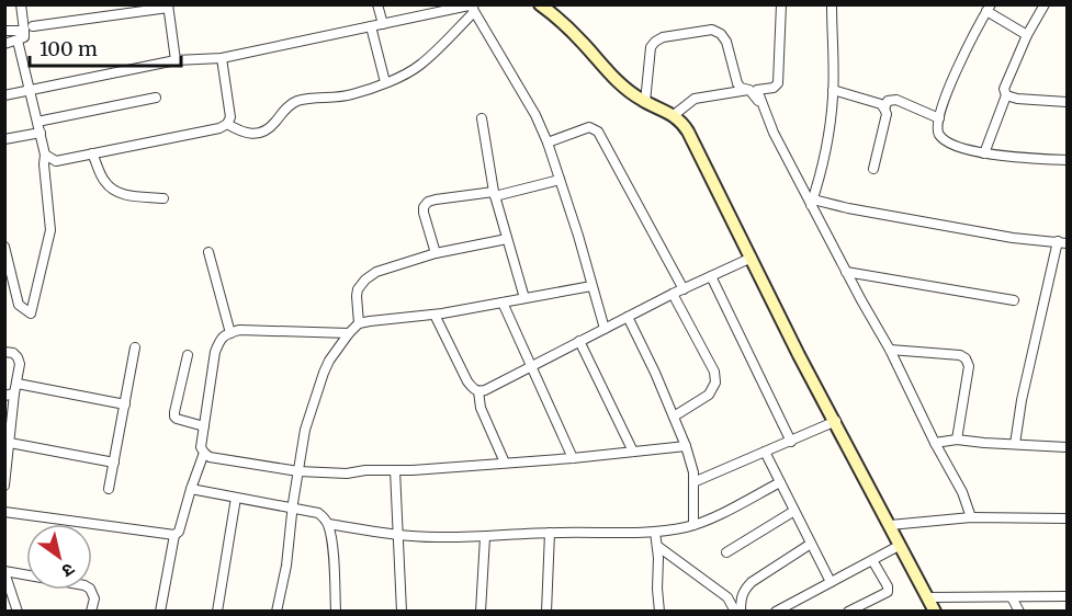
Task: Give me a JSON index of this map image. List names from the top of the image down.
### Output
{
  "scale_bar": "100 m",
  "north": "bottom right"
}
